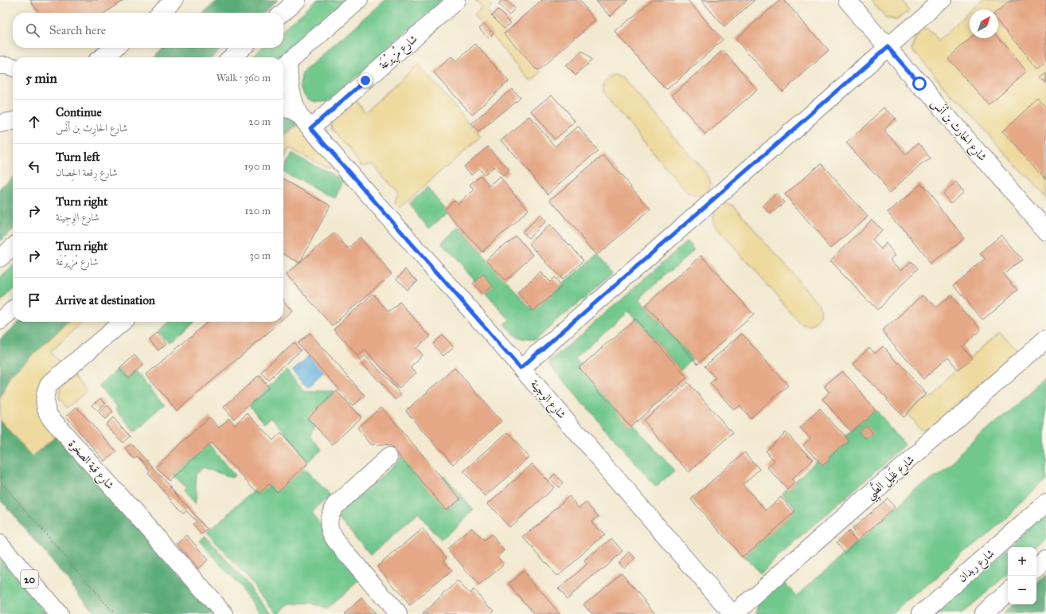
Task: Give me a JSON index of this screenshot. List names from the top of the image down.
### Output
{
  "streets": {
    "street": [
      "شارع مْزِيرْعَة",
      "شارع الحارِث بن أنَس",
      "شارع الوِجِينة",
      "شارع قبة الصخرة",
      "شارع غَلِيل الطَّيِي",
      "شارع ربدان",
      "20"
    ]
  },
  "crossings": [
    ["شارع مْزِيرْعَة", "شارع الوِجِينة"],
    ["شارع الوِجِينة", "شارع غَلِيل الطَّيِي"]
  ],
  "north": "top right",
  "page": {
    "search": "Search here",
    "heading": ["5 min", "Walk · 360 m"],
    "list": [
      ["Continue", "شارع الحارِث بن أنَس", "20 m"],
      ["Turn left", "شارع رِقعة الحِصان", "190 m"],
      ["Turn right", "شارع الوِجِينة", "120 m"],
      ["Turn right", "شارع مْزِيرْعَة", "30 m"],
      "Arrive at destination"
    ],
    "map_buttons": ["+", "−"]
  }
}
